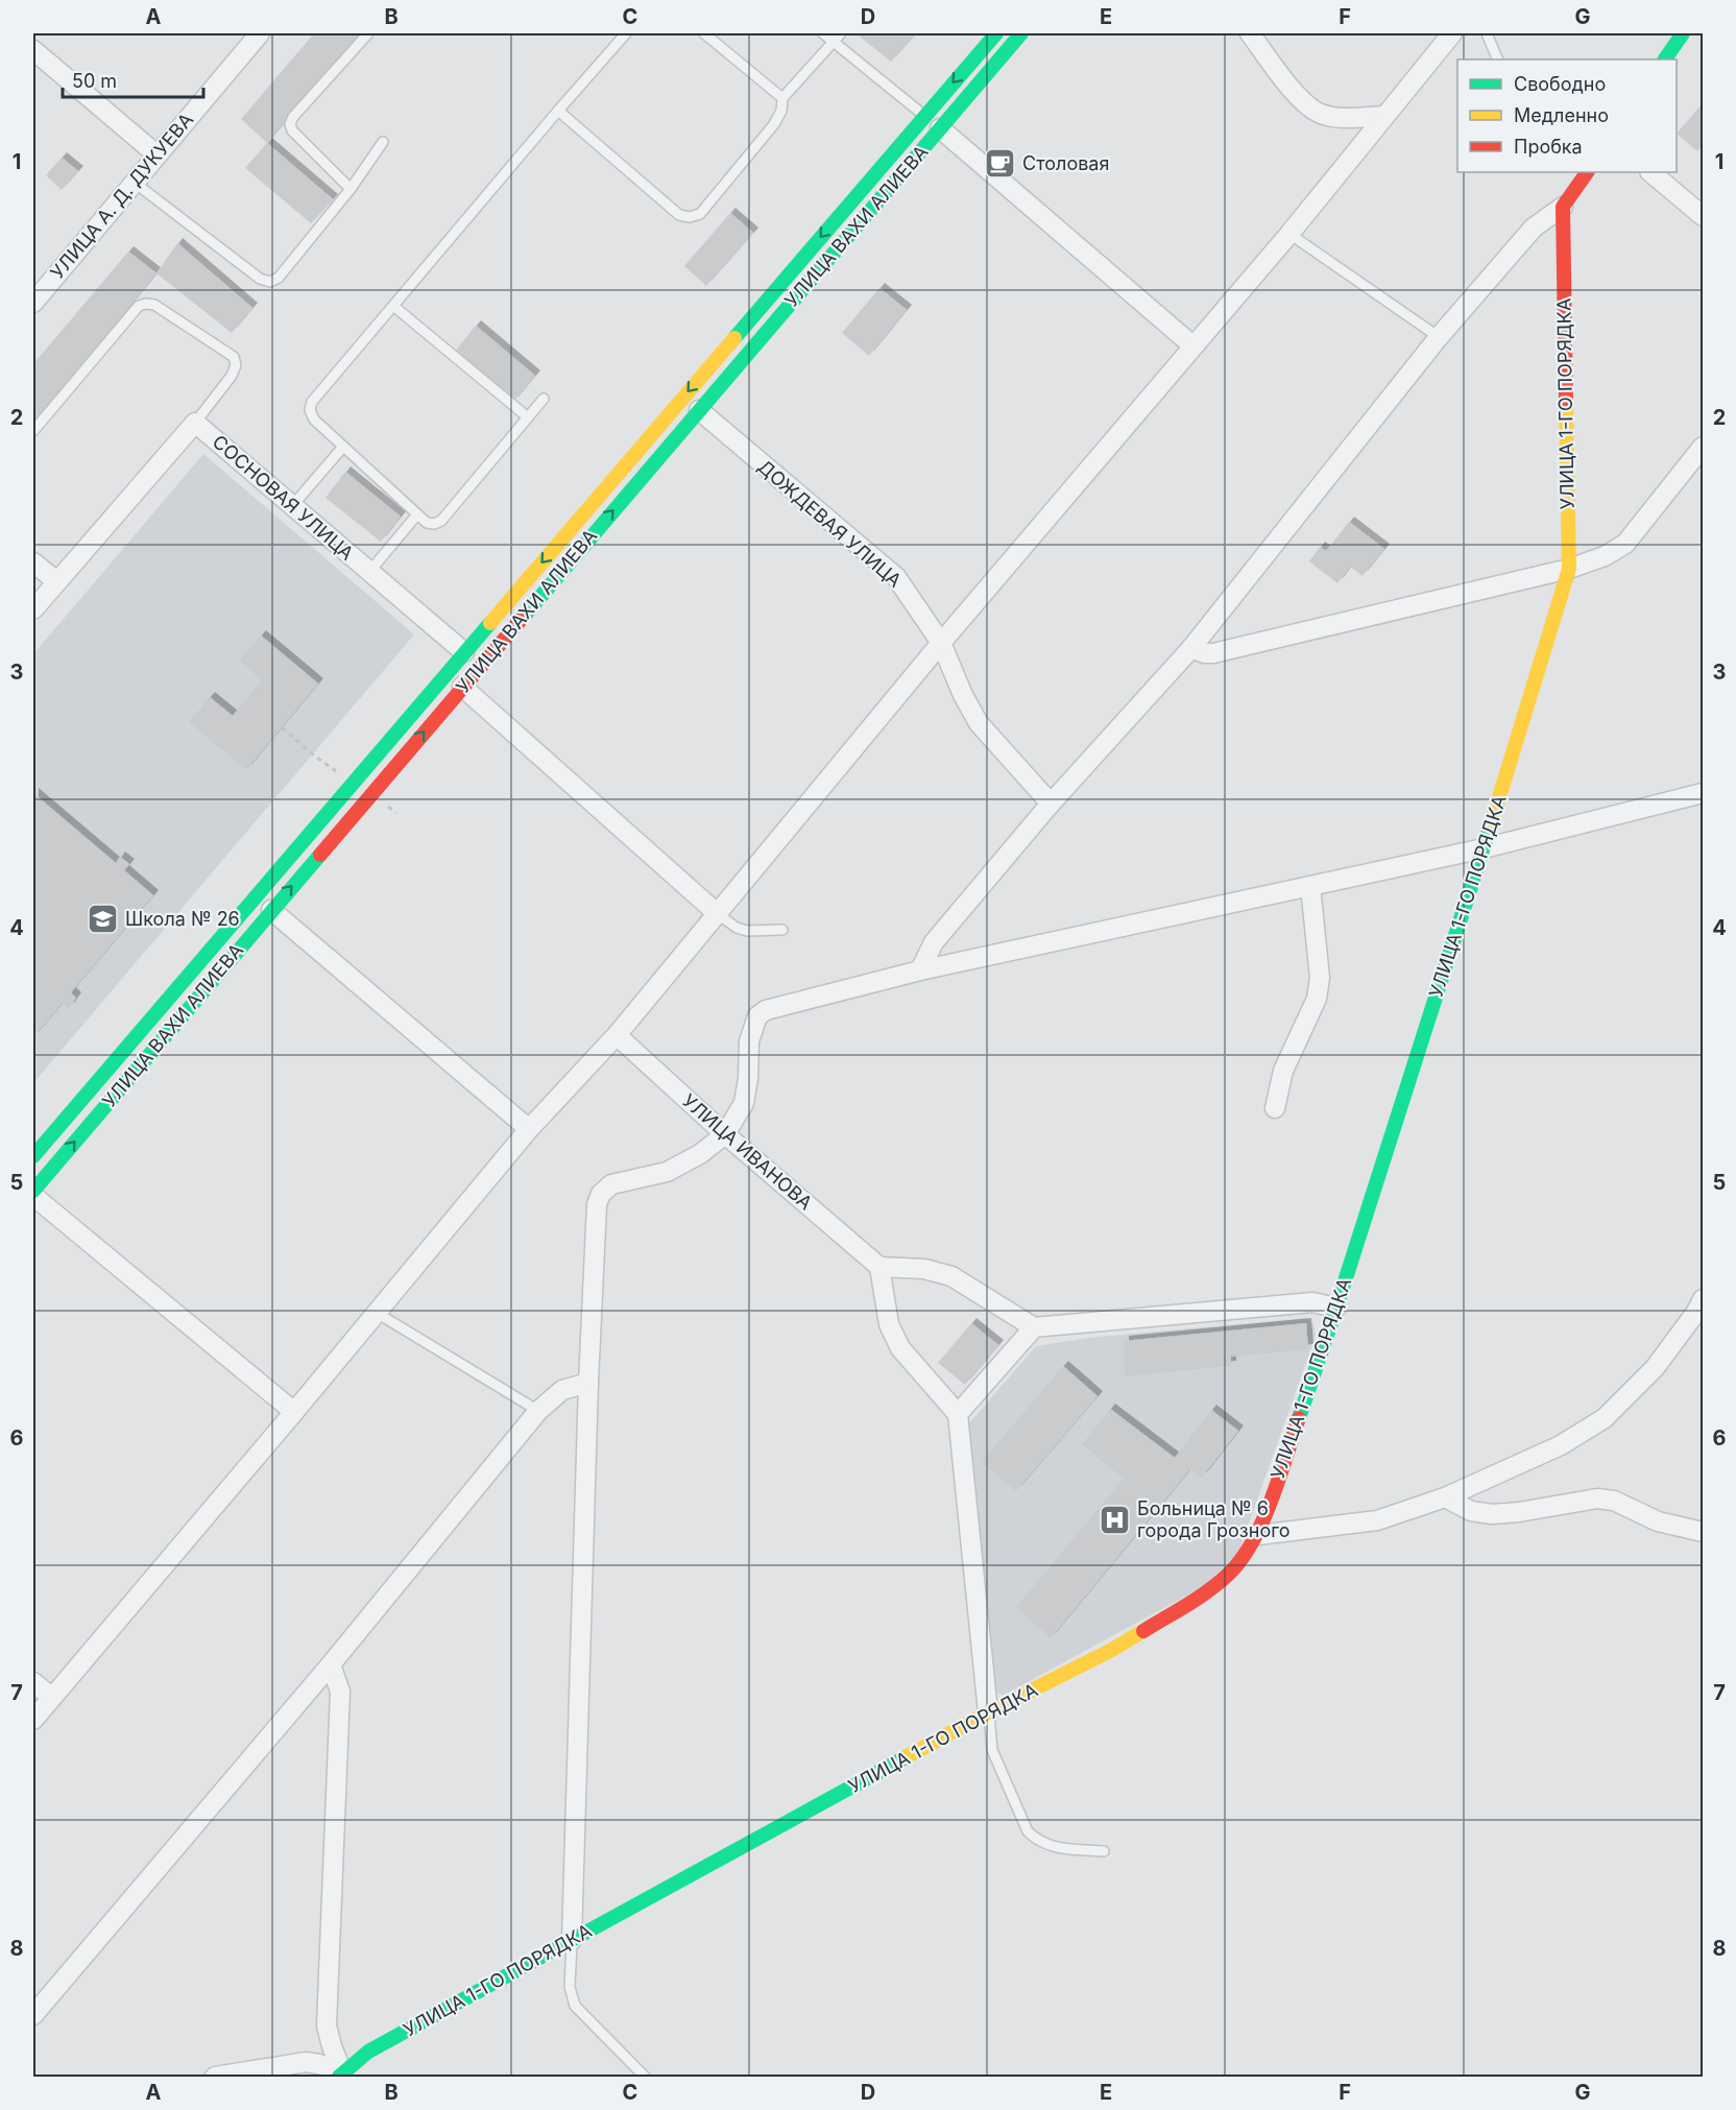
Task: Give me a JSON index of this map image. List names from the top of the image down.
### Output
{
  "streets": {
    "main road": ["УЛИЦА ВАХИ АЛИЕВА", "УЛИЦА 1-ГО ПОРЯДКА"],
    "street": [
      "УЛИЦА А. Д. ДУКУЕВА",
      "СОСНОВАЯ УЛИЦА",
      "ДОЖДЕВАЯ УЛИЦА",
      "УЛИЦА ИВАНОВА"
    ]
  },
  "crossings": [
    ["УЛИЦА ВАХИ АЛИЕВА", "СОСНОВАЯ УЛИЦА"],
    ["УЛИЦА ВАХИ АЛИЕВА", "ДОЖДЕВАЯ УЛИЦА"]
  ],
  "places": {
    "cafe": ["Столовая"],
    "school or university": ["Школа № 26"],
    "hospital": ["Больница № 6 города Грозного"]
  },
  "legend": ["Свободно", "Медленно", "Пробка"],
  "scale_bar": "50 m",
  "grid": {
    "columns": [
      "A",
      "B",
      "C",
      "D",
      "E",
      "F",
      "G"
    ],
    "rows": [
      "1",
      "2",
      "3",
      "4",
      "5",
      "6",
      "7",
      "8"
    ]
  }
}
